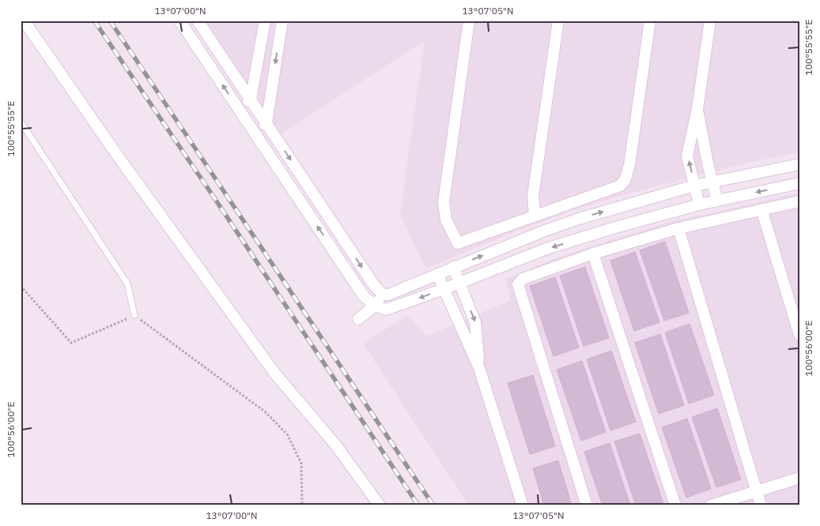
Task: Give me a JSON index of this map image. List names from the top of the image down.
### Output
{
  "coordinates": [
    "13°07'00\"N",
    "13°07'05\"N",
    "100°55'55\"E",
    "100°56'00\"E"
  ]
}
